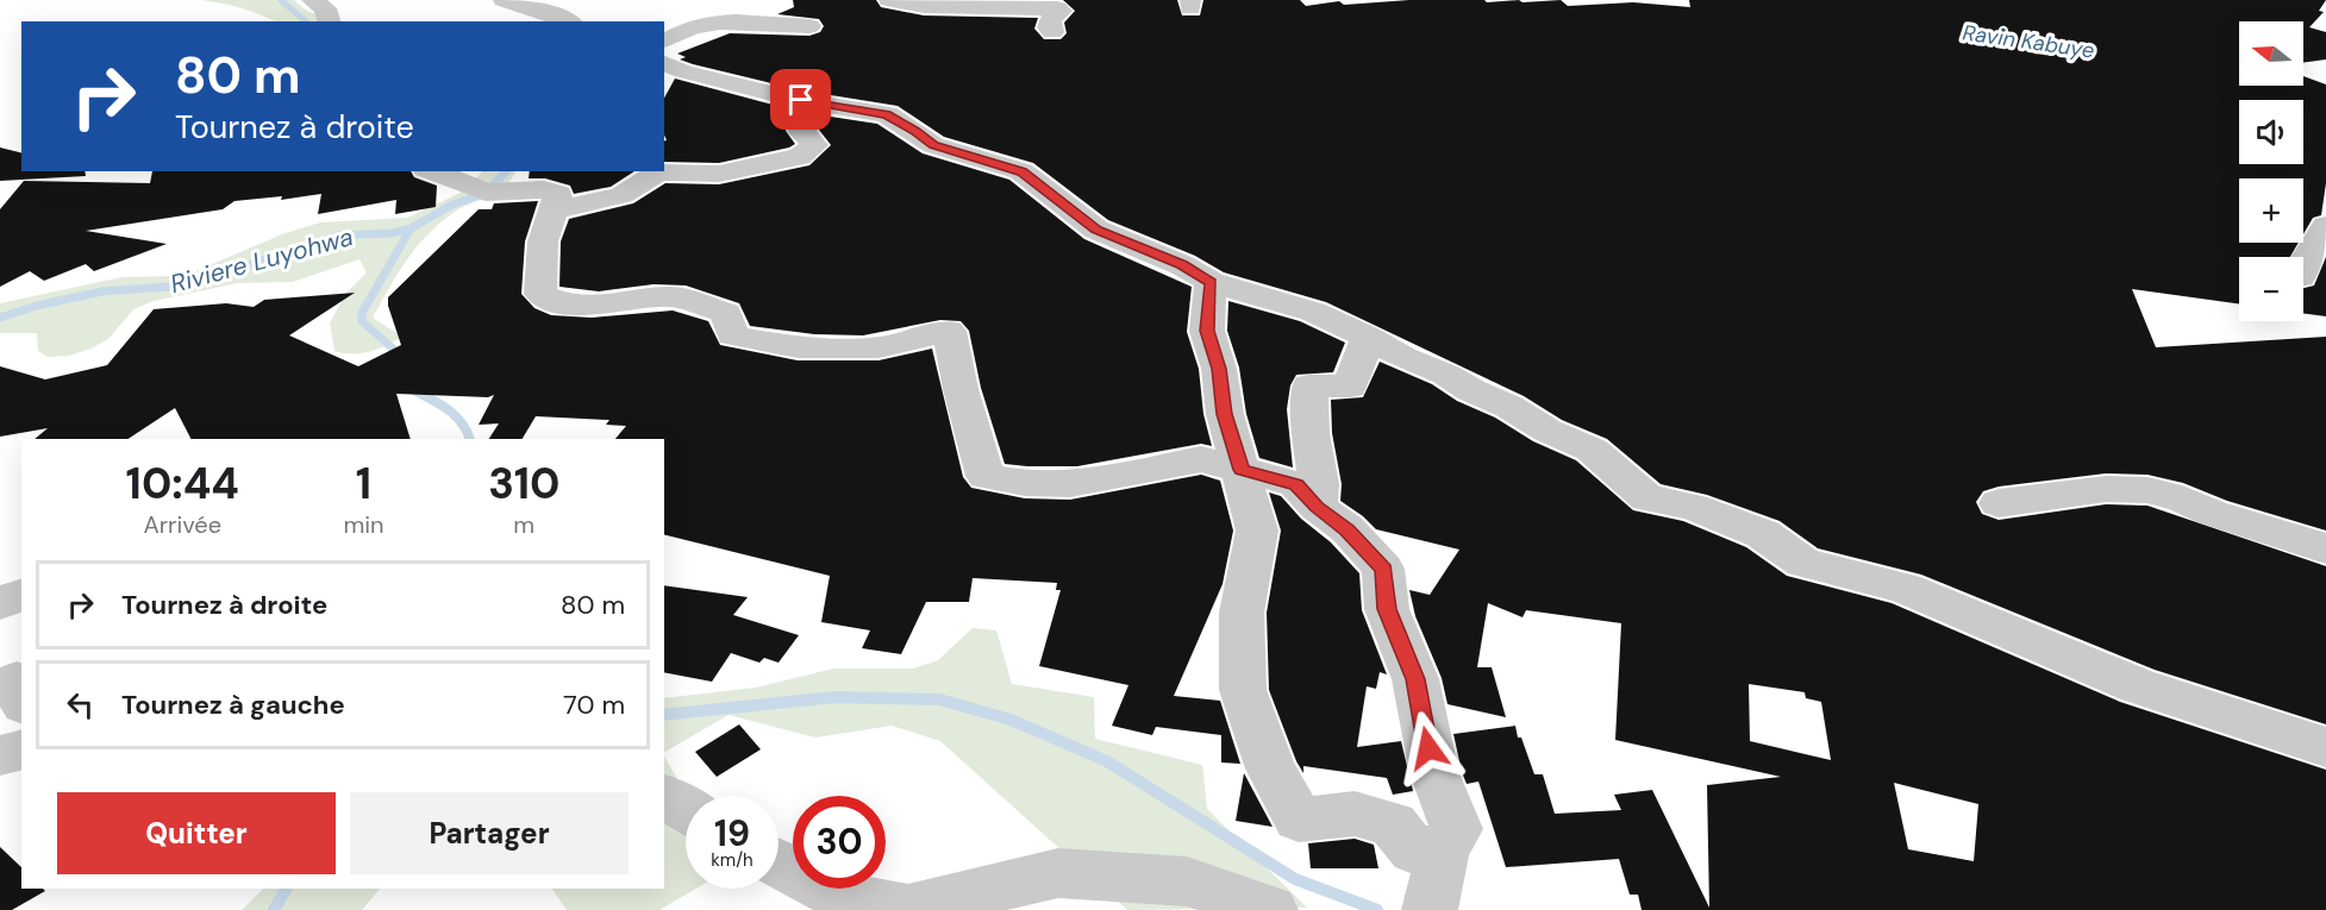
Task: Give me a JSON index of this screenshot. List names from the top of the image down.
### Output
{
  "water": ["Ravin Kabuye", "Riviere Luyohwa"],
  "north": "left",
  "page": {
    "map_buttons": ["+", "−"],
    "turn": ["80 m", "Tournez à droite"],
    "eta": [
      "10:44",
      "Arrivée",
      "1",
      "min",
      "310",
      "m"
    ],
    "list": [
      {
        "name": "Tournez à droite",
        "value": "80 m"
      },
      {
        "name": "Tournez à gauche",
        "value": "70 m"
      }
    ],
    "buttons": ["Quitter", "Partager"],
    "speed": "19 km/h",
    "limit": "30"
  }
}
